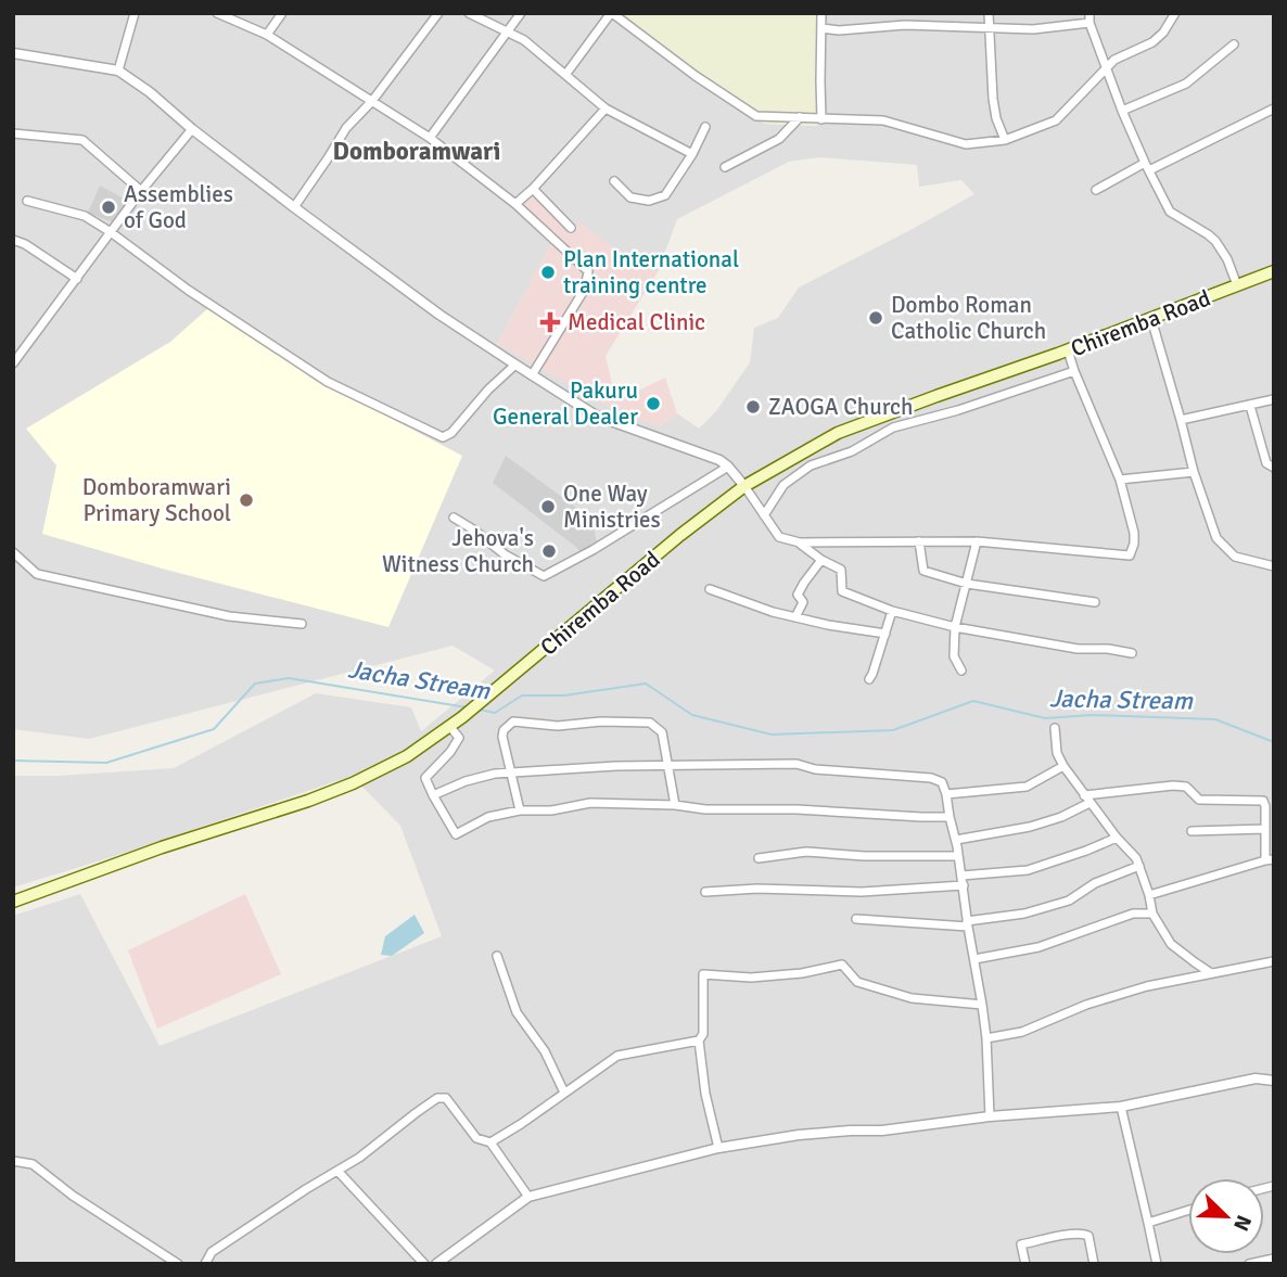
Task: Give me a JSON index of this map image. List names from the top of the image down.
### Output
{
  "streets": {
    "main road": ["Chiremba Road"]
  },
  "districts": ["Domboramwari"],
  "water": ["Jacha Stream"],
  "places": {
    "other": [
      "Assemblies of God",
      "Plan International training centre",
      "Dombo Roman Catholic Church",
      "Pakuru General Dealer",
      "ZAOGA Church",
      "Domboramwari Primary School",
      "One Way Ministries",
      "Jehova's Witness Church"
    ],
    "health": ["Medical Clinic"]
  },
  "north": "bottom right"
}
